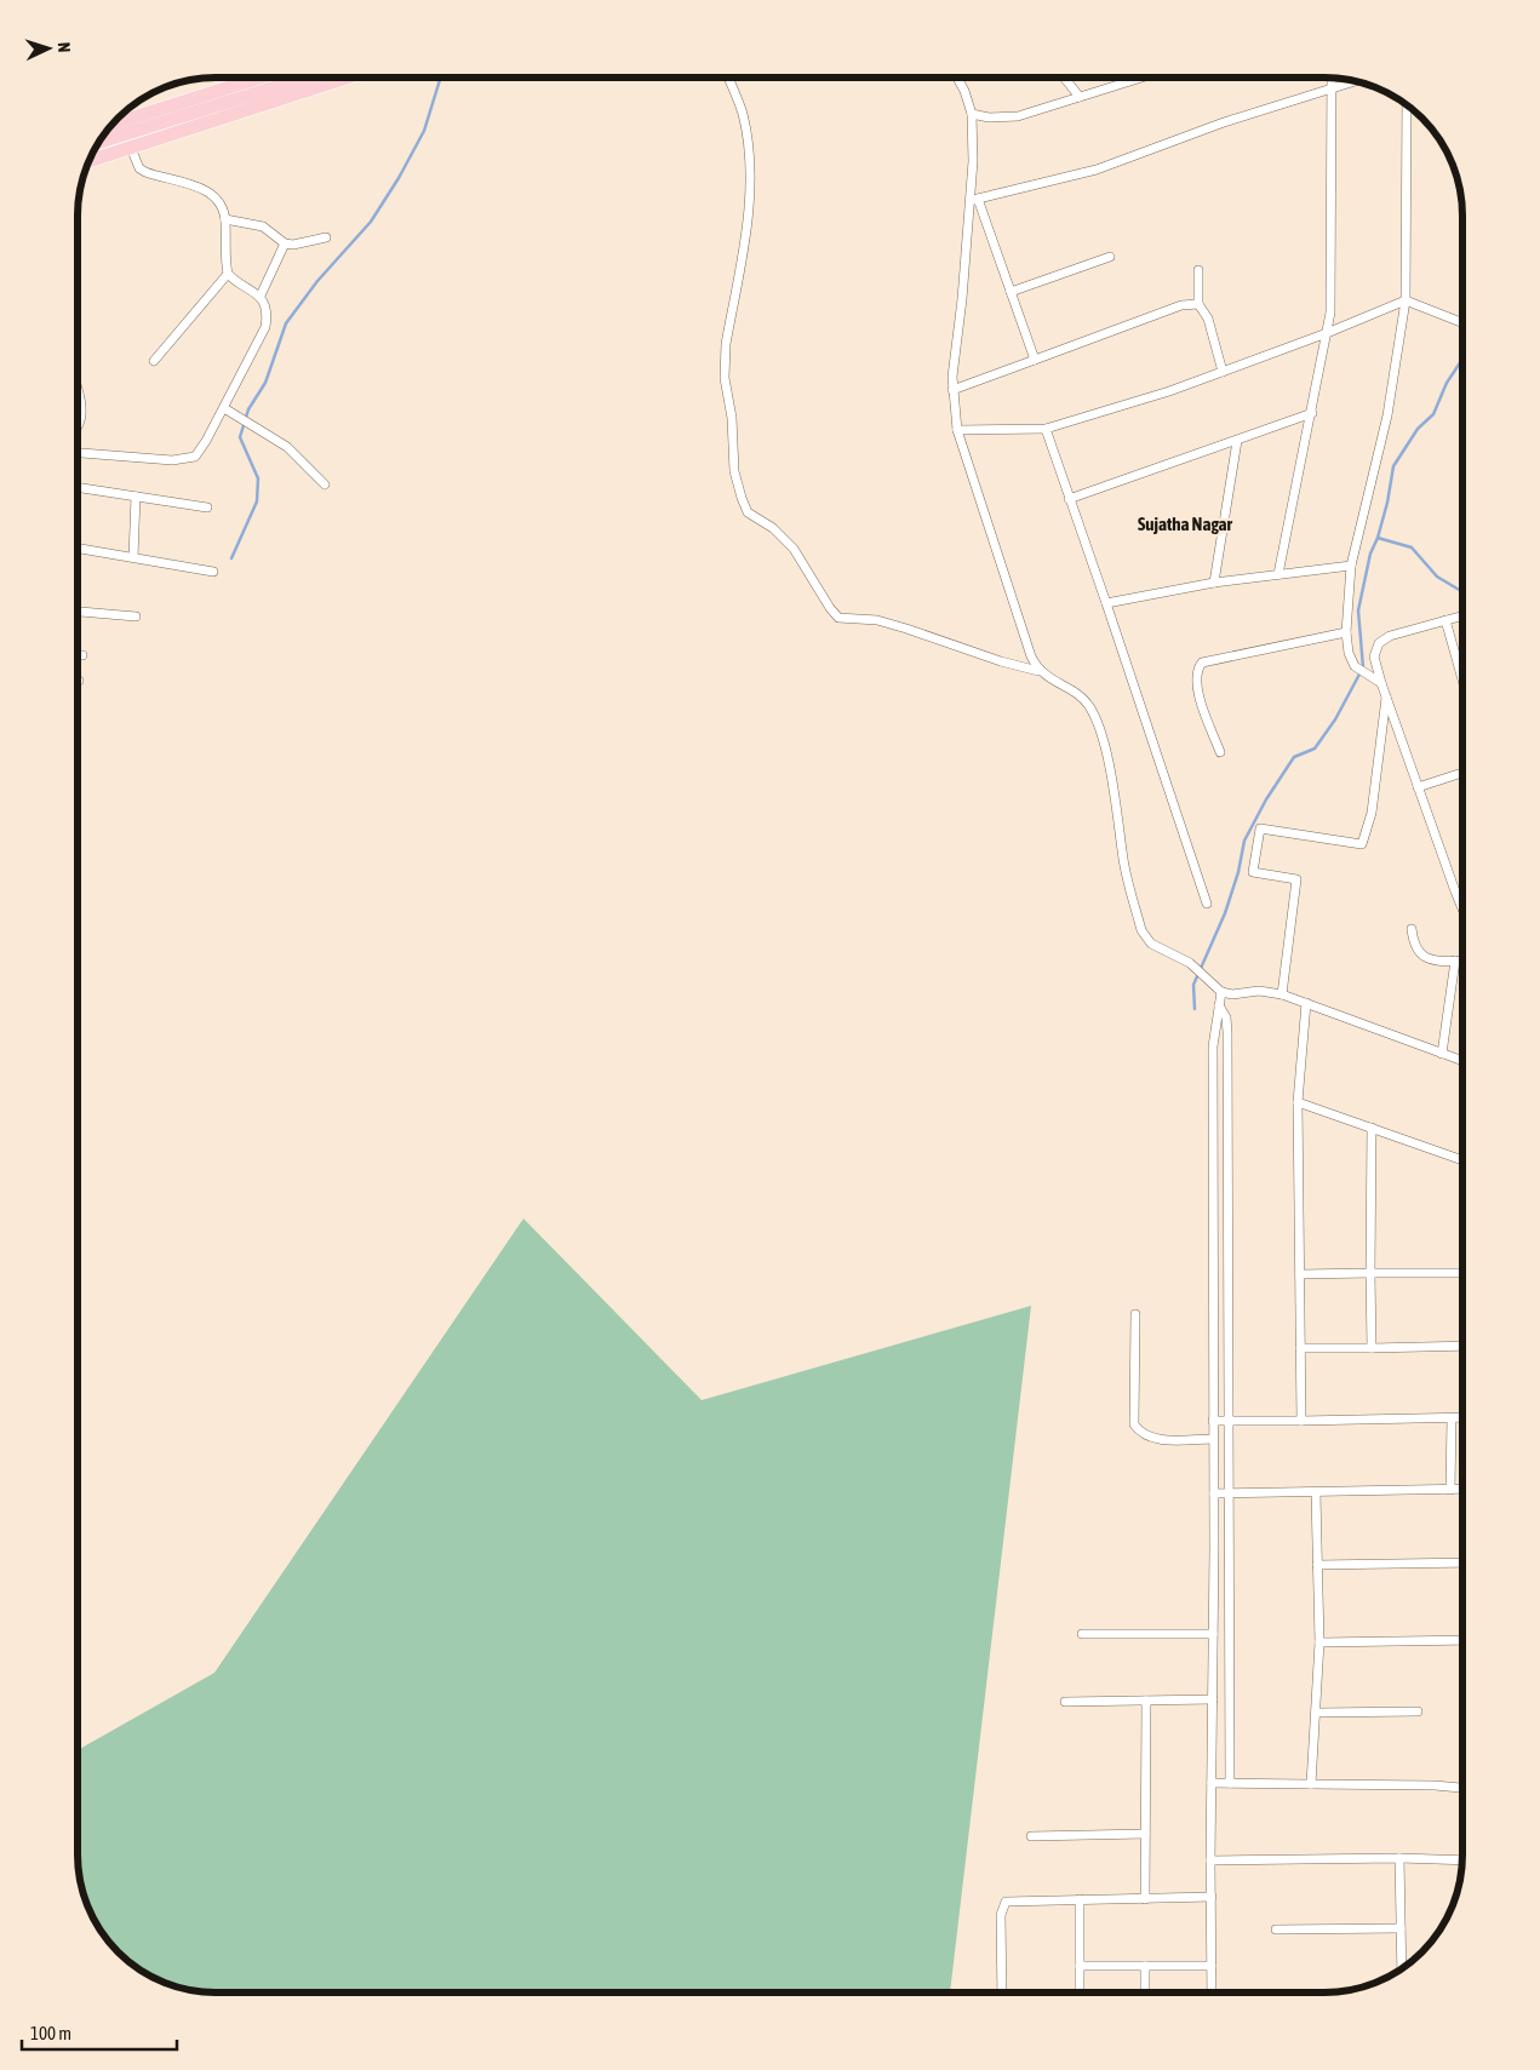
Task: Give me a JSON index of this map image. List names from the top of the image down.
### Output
{
  "districts": ["Sujatha Nagar"],
  "scale_bar": "100 m",
  "north": "right"
}
